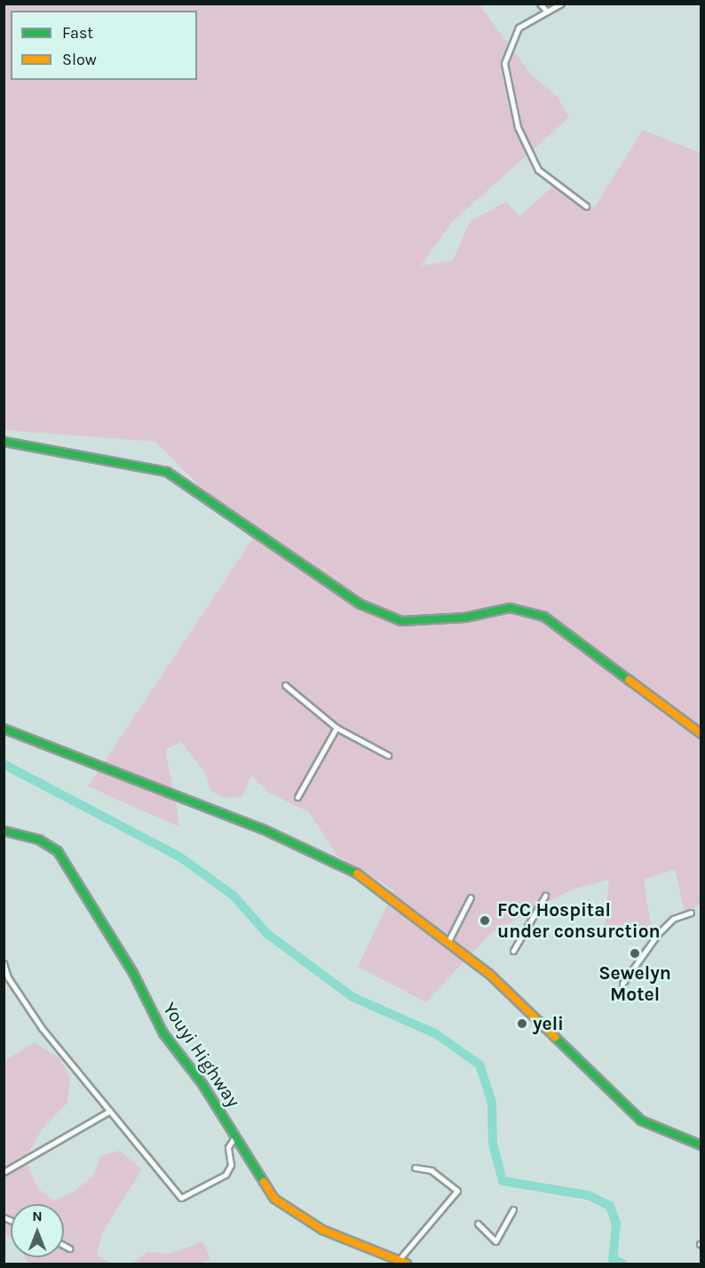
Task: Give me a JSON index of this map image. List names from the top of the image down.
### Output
{
  "streets": {
    "street": ["Youyi Highway"]
  },
  "places": ["FCC Hospital under consurction", "Sewelyn Motel", "yeli"],
  "legend": ["Fast", "Slow"],
  "north": "top"
}
